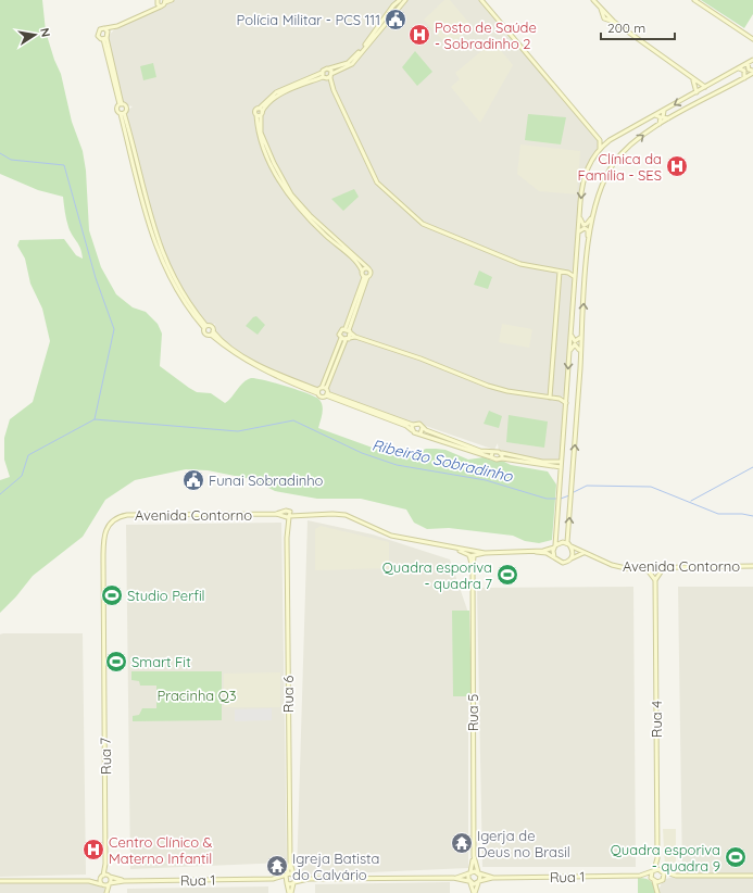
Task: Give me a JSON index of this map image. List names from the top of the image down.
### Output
{
  "streets": {
    "street": [
      "Avenida Contorno",
      "Rua 6",
      "Rua 5",
      "Rua 4",
      "Rua 7",
      "Rua 1"
    ]
  },
  "crossings": [
    ["Avenida Contorno", "Rua 6"],
    ["Avenida Contorno", "Rua 7"]
  ],
  "water": ["Ribeirão Sobradinho"],
  "parks": ["Pracinha Q3"],
  "places": {
    "public building": ["Polícia Militar - PCS 111", "Funai Sobradinho"],
    "hospital": ["Posto de Saúde - Sobradinho 2", "Clínica da Família - SES", "Centro Clínico & Materno Infantil"],
    "sports": [
      "Quadra esporiva - quadra 7",
      "Studio Perfil",
      "Smart Fit",
      "Quadra esporiva - quadra 9"
    ],
    "temple": ["Igerja de Deus no Brasil", "Igreja Batista do Calvário"]
  },
  "scale_bar": "200 m",
  "north": "right"
}
